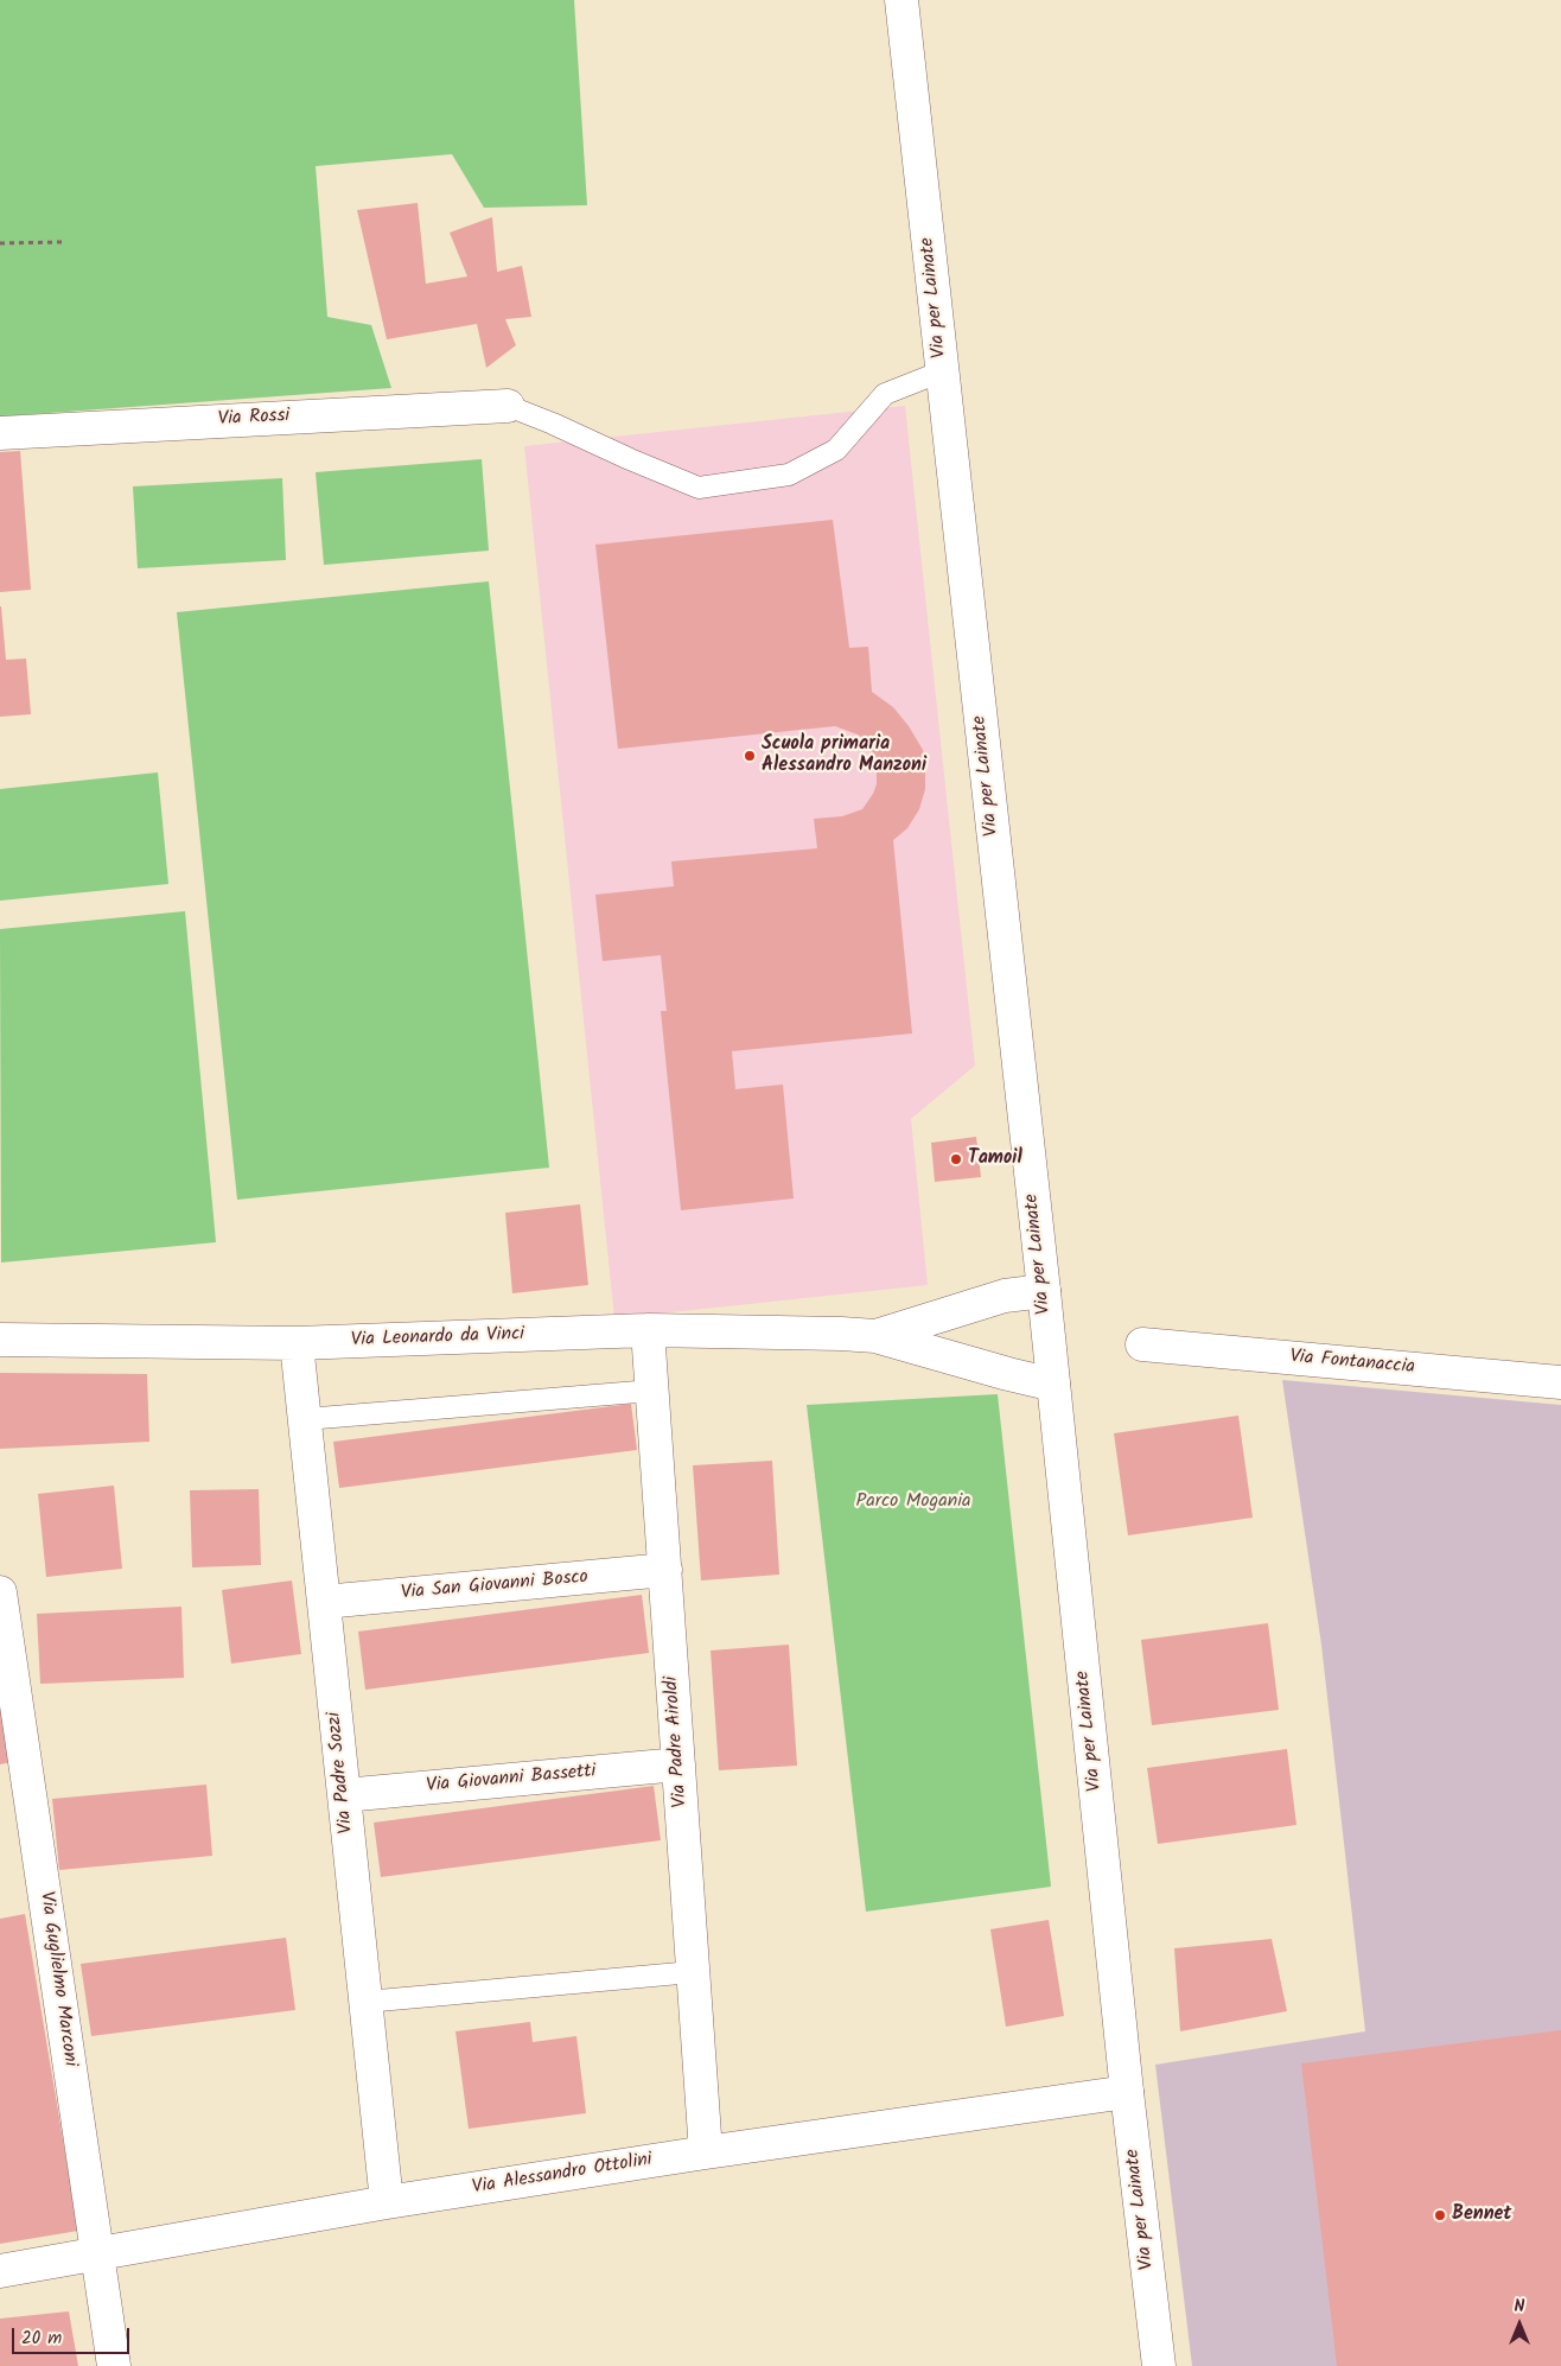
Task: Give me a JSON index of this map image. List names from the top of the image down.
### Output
{
  "streets": {
    "street": [
      "Via per Lainate",
      "Via Rossi",
      "Via Leonardo da Vinci",
      "Via Fontanaccia",
      "Via San Giovanni Bosco",
      "Via Padre Airoldi",
      "Via Padre Sozzi",
      "Via Giovanni Bassetti",
      "Via Guglielmo Marconi",
      "Via Alessandro Ottolini"
    ]
  },
  "crossings": [
    ["Via per Lainate", "Via Alessandro Ottolini"],
    ["Via Leonardo da Vinci", "Via Padre Airoldi"],
    ["Via Leonardo da Vinci", "Via Padre Sozzi"],
    ["Via San Giovanni Bosco", "Via Padre Airoldi"],
    ["Via San Giovanni Bosco", "Via Padre Sozzi"],
    ["Via Padre Airoldi", "Via Giovanni Bassetti"],
    ["Via Padre Airoldi", "Via Alessandro Ottolini"],
    ["Via Padre Sozzi", "Via Giovanni Bassetti"],
    ["Via Padre Sozzi", "Via Alessandro Ottolini"],
    ["Via Guglielmo Marconi", "Via Alessandro Ottolini"]
  ],
  "parks": ["Parco Mogania"],
  "places": ["Scuola primaria Alessandro Manzoni", "Tamoil", "Bennet"],
  "scale_bar": "20 m",
  "north": "top"
}
